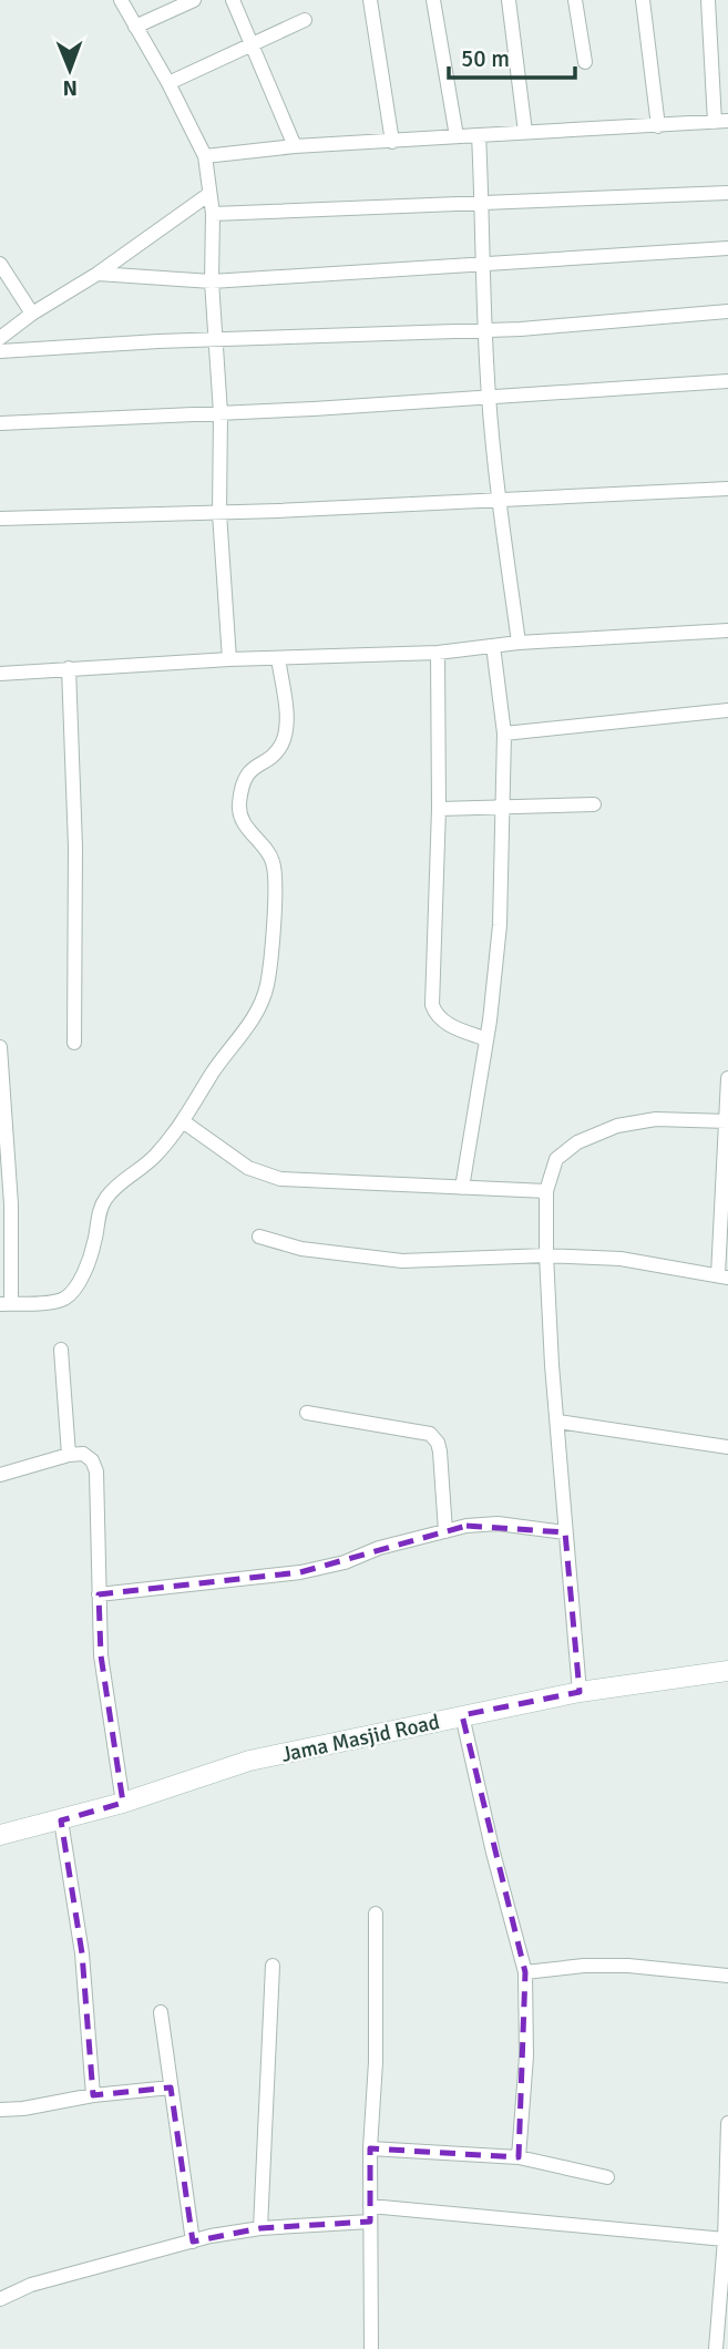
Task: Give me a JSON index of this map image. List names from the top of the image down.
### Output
{
  "streets": {
    "street": ["Jama Masjid Road"]
  },
  "scale_bar": "50 m",
  "north": "bottom"
}
